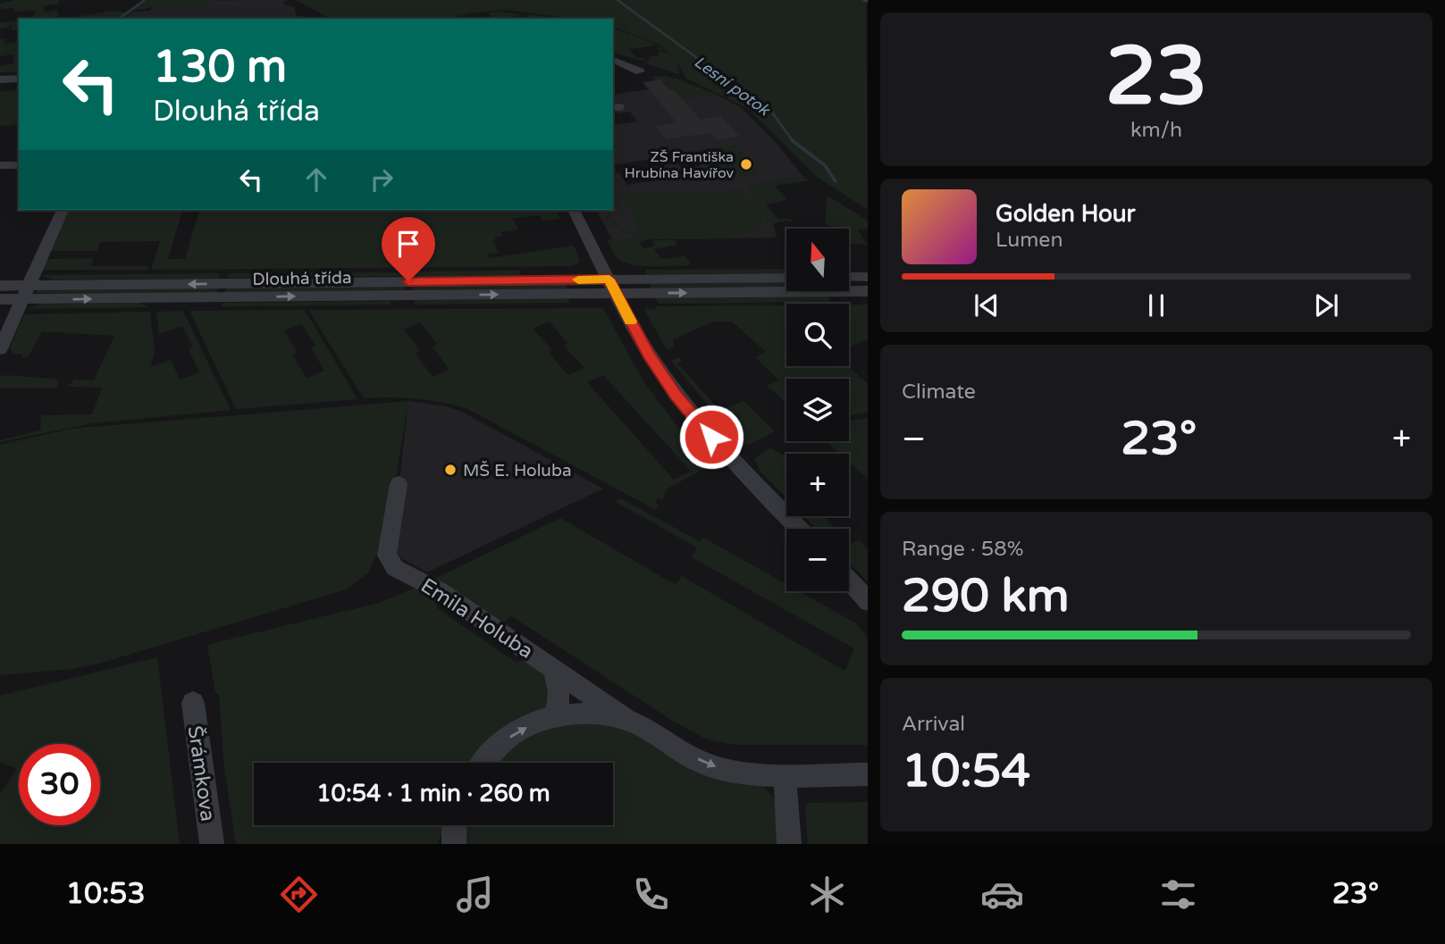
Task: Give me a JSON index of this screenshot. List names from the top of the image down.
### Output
{
  "streets": {
    "street": ["Dlouhá třída", "Emila Holuba", "Šrámkova"]
  },
  "water": ["Lesní potok"],
  "places": ["ZŠ Františka Hrubína Havířov", "MŠ E. Holuba"],
  "north": "top",
  "page": {
    "tile": [
      ["23", "km/h"],
      "Climate",
      ["Range · 58%", "290 km"],
      ["Arrival", "10:54"]
    ],
    "turn": ["130 m", "Dlouhá třída"],
    "song": ["Golden Hour", "Lumen"],
    "map_buttons": ["+", "−"],
    "heat": ["−", "23°", "+"],
    "limit": "30",
    "trip": "10:54 · 1 min · 260 m",
    "tabs": ["10:53", "23°"]
  }
}
